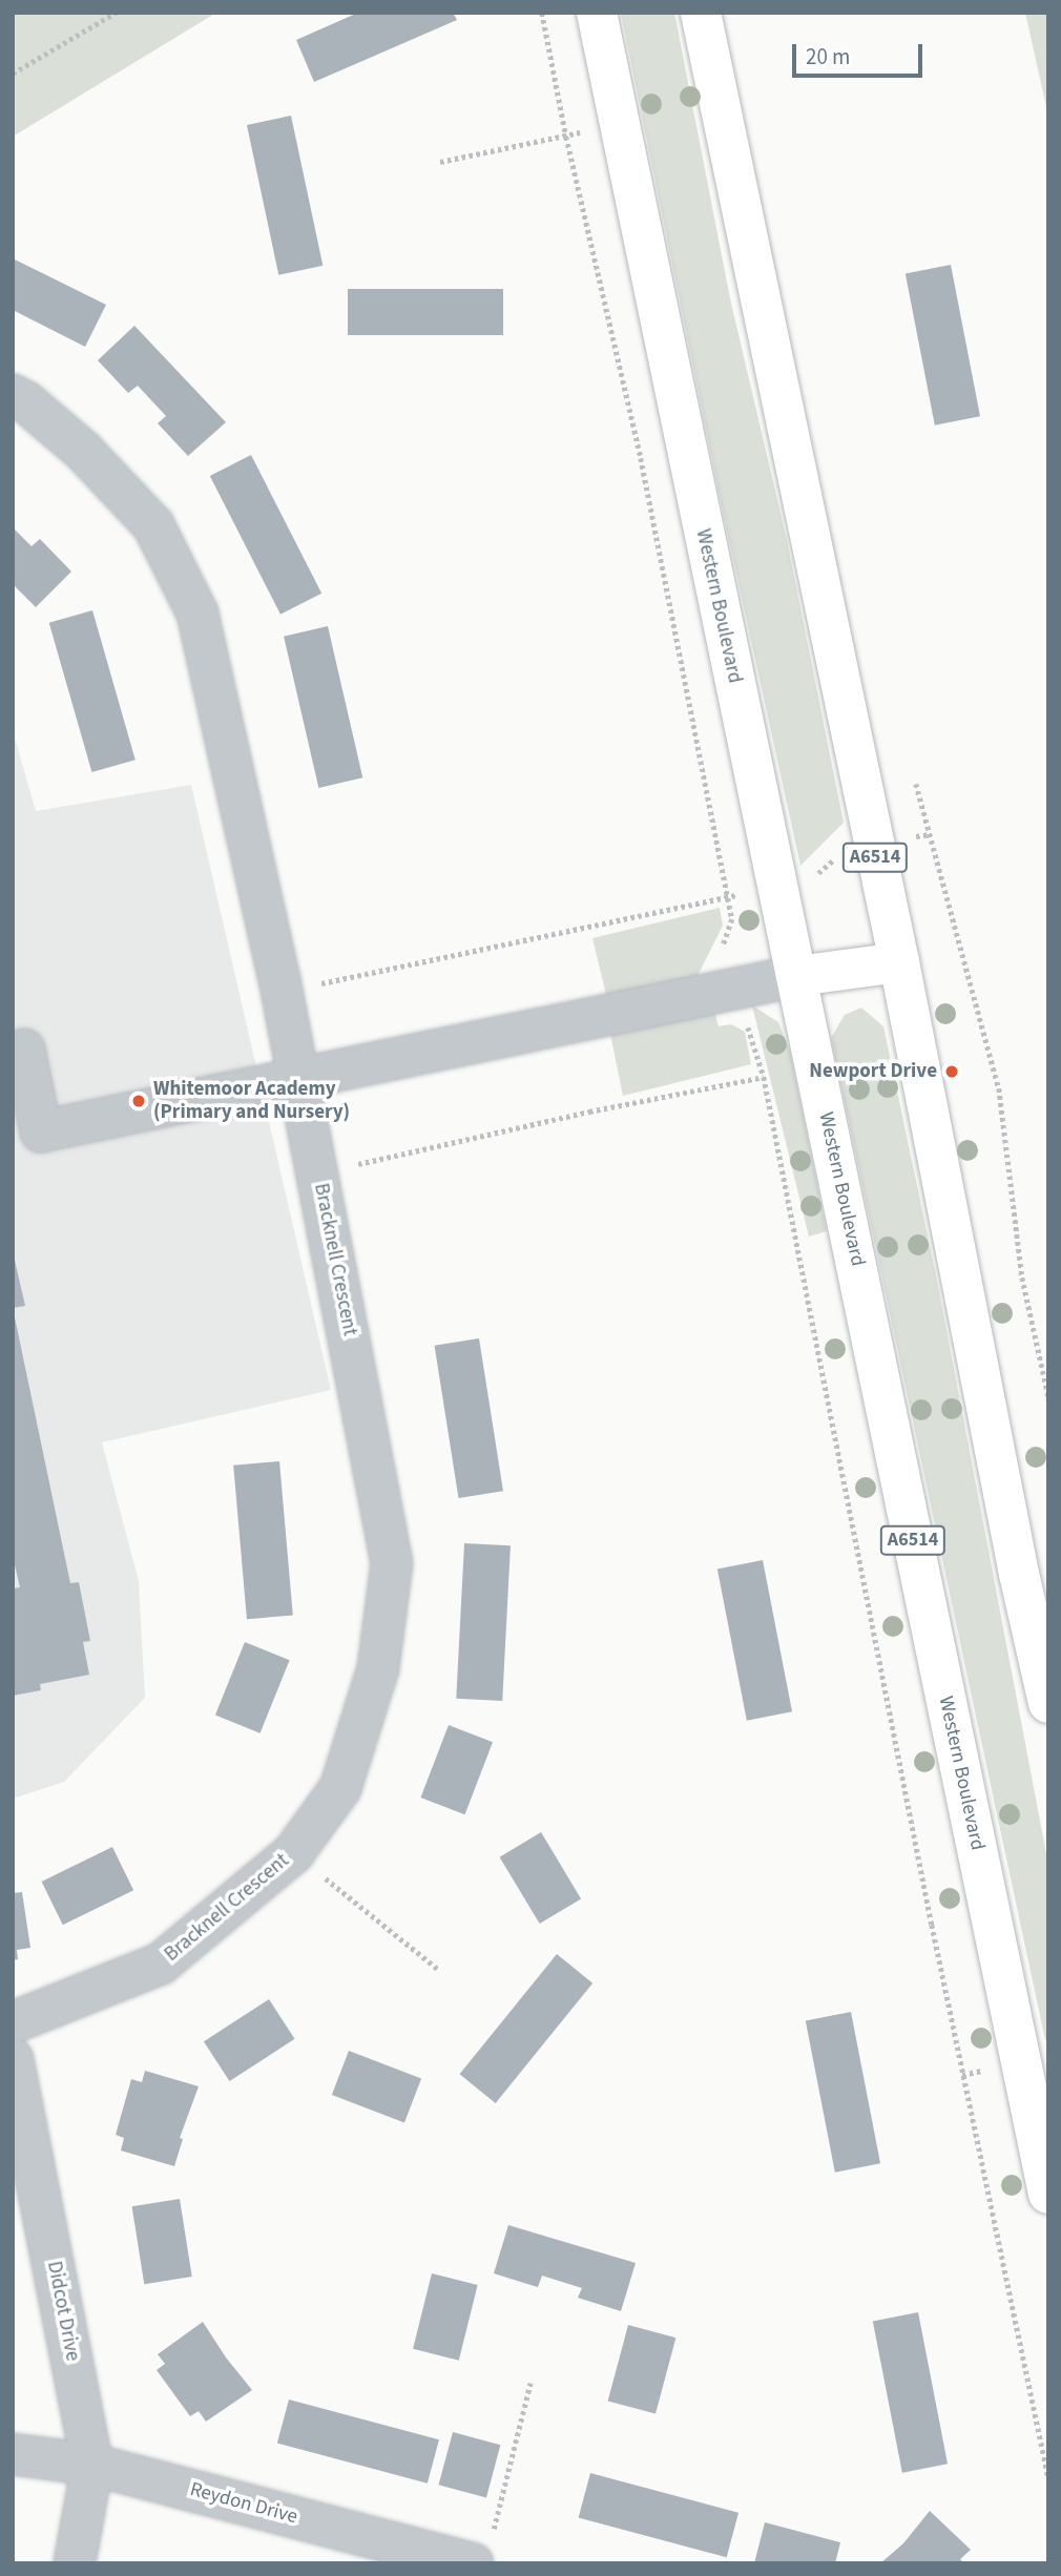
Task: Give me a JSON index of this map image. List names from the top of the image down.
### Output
{
  "streets": {
    "highway": ["Western Boulevard", "A6514"],
    "street": ["Bracknell Crescent", "Didcot Drive", "Reydon Drive"]
  },
  "crossings": [
    ["Didcot Drive", "Reydon Drive"]
  ],
  "places": ["Newport Drive", "Whitemoor Academy (Primary and Nursery)"],
  "scale_bar": "20 m"
}
